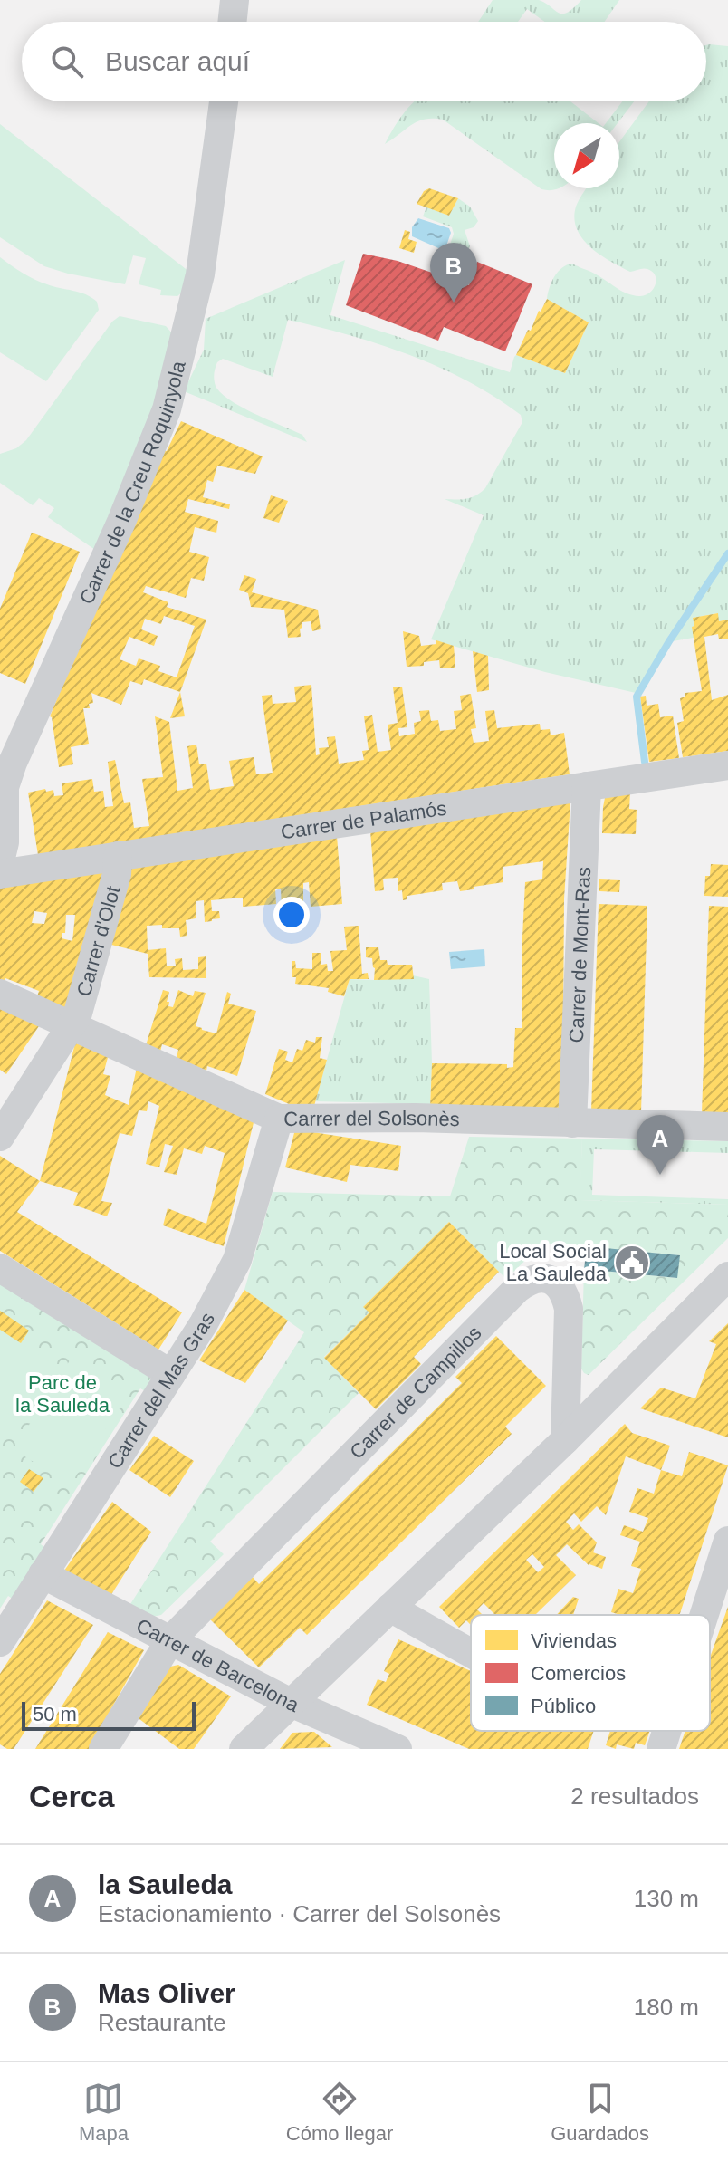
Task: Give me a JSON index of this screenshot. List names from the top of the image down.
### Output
{
  "streets": {
    "street": [
      "Carrer de la Creu Roquinyola",
      "Carrer de Palamós",
      "Carrer d'Olot",
      "Carrer de Mont-Ras",
      "Carrer del Solsonès",
      "Carrer del Mas Gras",
      "Carrer de Campillos",
      "Carrer de Barcelona"
    ]
  },
  "crossings": [
    ["Carrer de Palamós", "Carrer d'Olot"],
    ["Carrer de Palamós", "Carrer de Mont-Ras"],
    ["Carrer d'Olot", "Carrer del Solsonès"],
    ["Carrer de Mont-Ras", "Carrer del Solsonès"],
    ["Carrer del Solsonès", "Carrer del Mas Gras"],
    ["Carrer del Mas Gras", "Carrer de Barcelona"],
    ["Carrer de Campillos", "Carrer de Barcelona"]
  ],
  "parks": ["Parc de la Sauleda"],
  "places": {
    "public building": ["Local Social La Sauleda"]
  },
  "legend": ["Viviendas", "Comercios", "Público"],
  "scale_bar": "50 m",
  "north": "bottom left",
  "page": {
    "search": "Buscar aquí",
    "pins": ["B", "A"],
    "scale": "50 m",
    "heading": ["Cerca", "2 resultados"],
    "list": [
      {
        "mark": "A",
        "name": "la Sauleda",
        "note": "Estacionamiento · Carrer del Solsonès",
        "value": "130 m"
      },
      {
        "mark": "B",
        "name": "Mas Oliver",
        "note": "Restaurante",
        "value": "180 m"
      }
    ],
    "nav": ["Mapa", "Cómo llegar", "Guardados"]
  }
}
